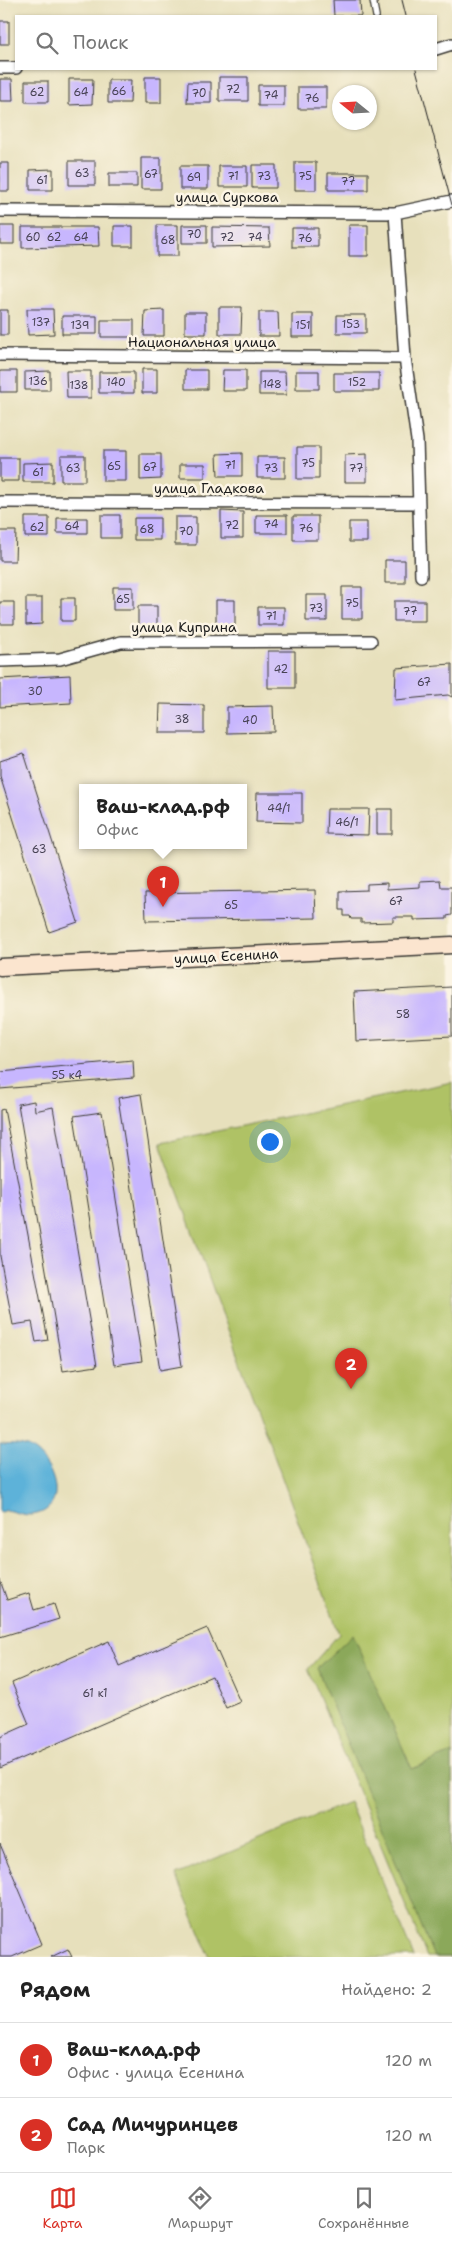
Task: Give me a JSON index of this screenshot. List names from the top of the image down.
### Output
{
  "streets": {
    "street": [
      "улица Суркова",
      "Национальная улица",
      "улица Гладкова",
      "улица Куприна",
      "улица Есенина"
    ]
  },
  "house_numbers": [
    "72",
    "66",
    "62",
    "64",
    "70",
    "74",
    "76",
    "63",
    "67",
    "71",
    "73",
    "75",
    "69",
    "61",
    "77",
    "70",
    "60",
    "62",
    "64",
    "72",
    "74",
    "76",
    "68",
    "137",
    "153",
    "139",
    "151",
    "136",
    "140",
    "152",
    "148",
    "138",
    "75",
    "71",
    "65",
    "67",
    "63",
    "73",
    "77",
    "61",
    "74",
    "72",
    "64",
    "62",
    "76",
    "68",
    "70",
    "65",
    "75",
    "73",
    "77",
    "71",
    "42",
    "67",
    "30",
    "38",
    "40",
    "44/1",
    "46/1",
    "63",
    "67",
    "65",
    "58",
    "55 к4",
    "61 к1"
  ],
  "north": "left",
  "page": {
    "search": "Поиск",
    "popup": ["Ваш-клад.рф", "Офис"],
    "pins": ["1", "2"],
    "heading": ["Рядом", "Найдено: 2"],
    "list": [
      {
        "mark": "1",
        "name": "Ваш-клад.рф",
        "note": "Офис · улица Есенина",
        "value": "120 m"
      },
      {
        "mark": "2",
        "name": "Сад Мичуринцев",
        "note": "Парк",
        "value": "120 m"
      }
    ],
    "nav": ["Карта", "Маршрут", "Сохранённые"]
  }
}
